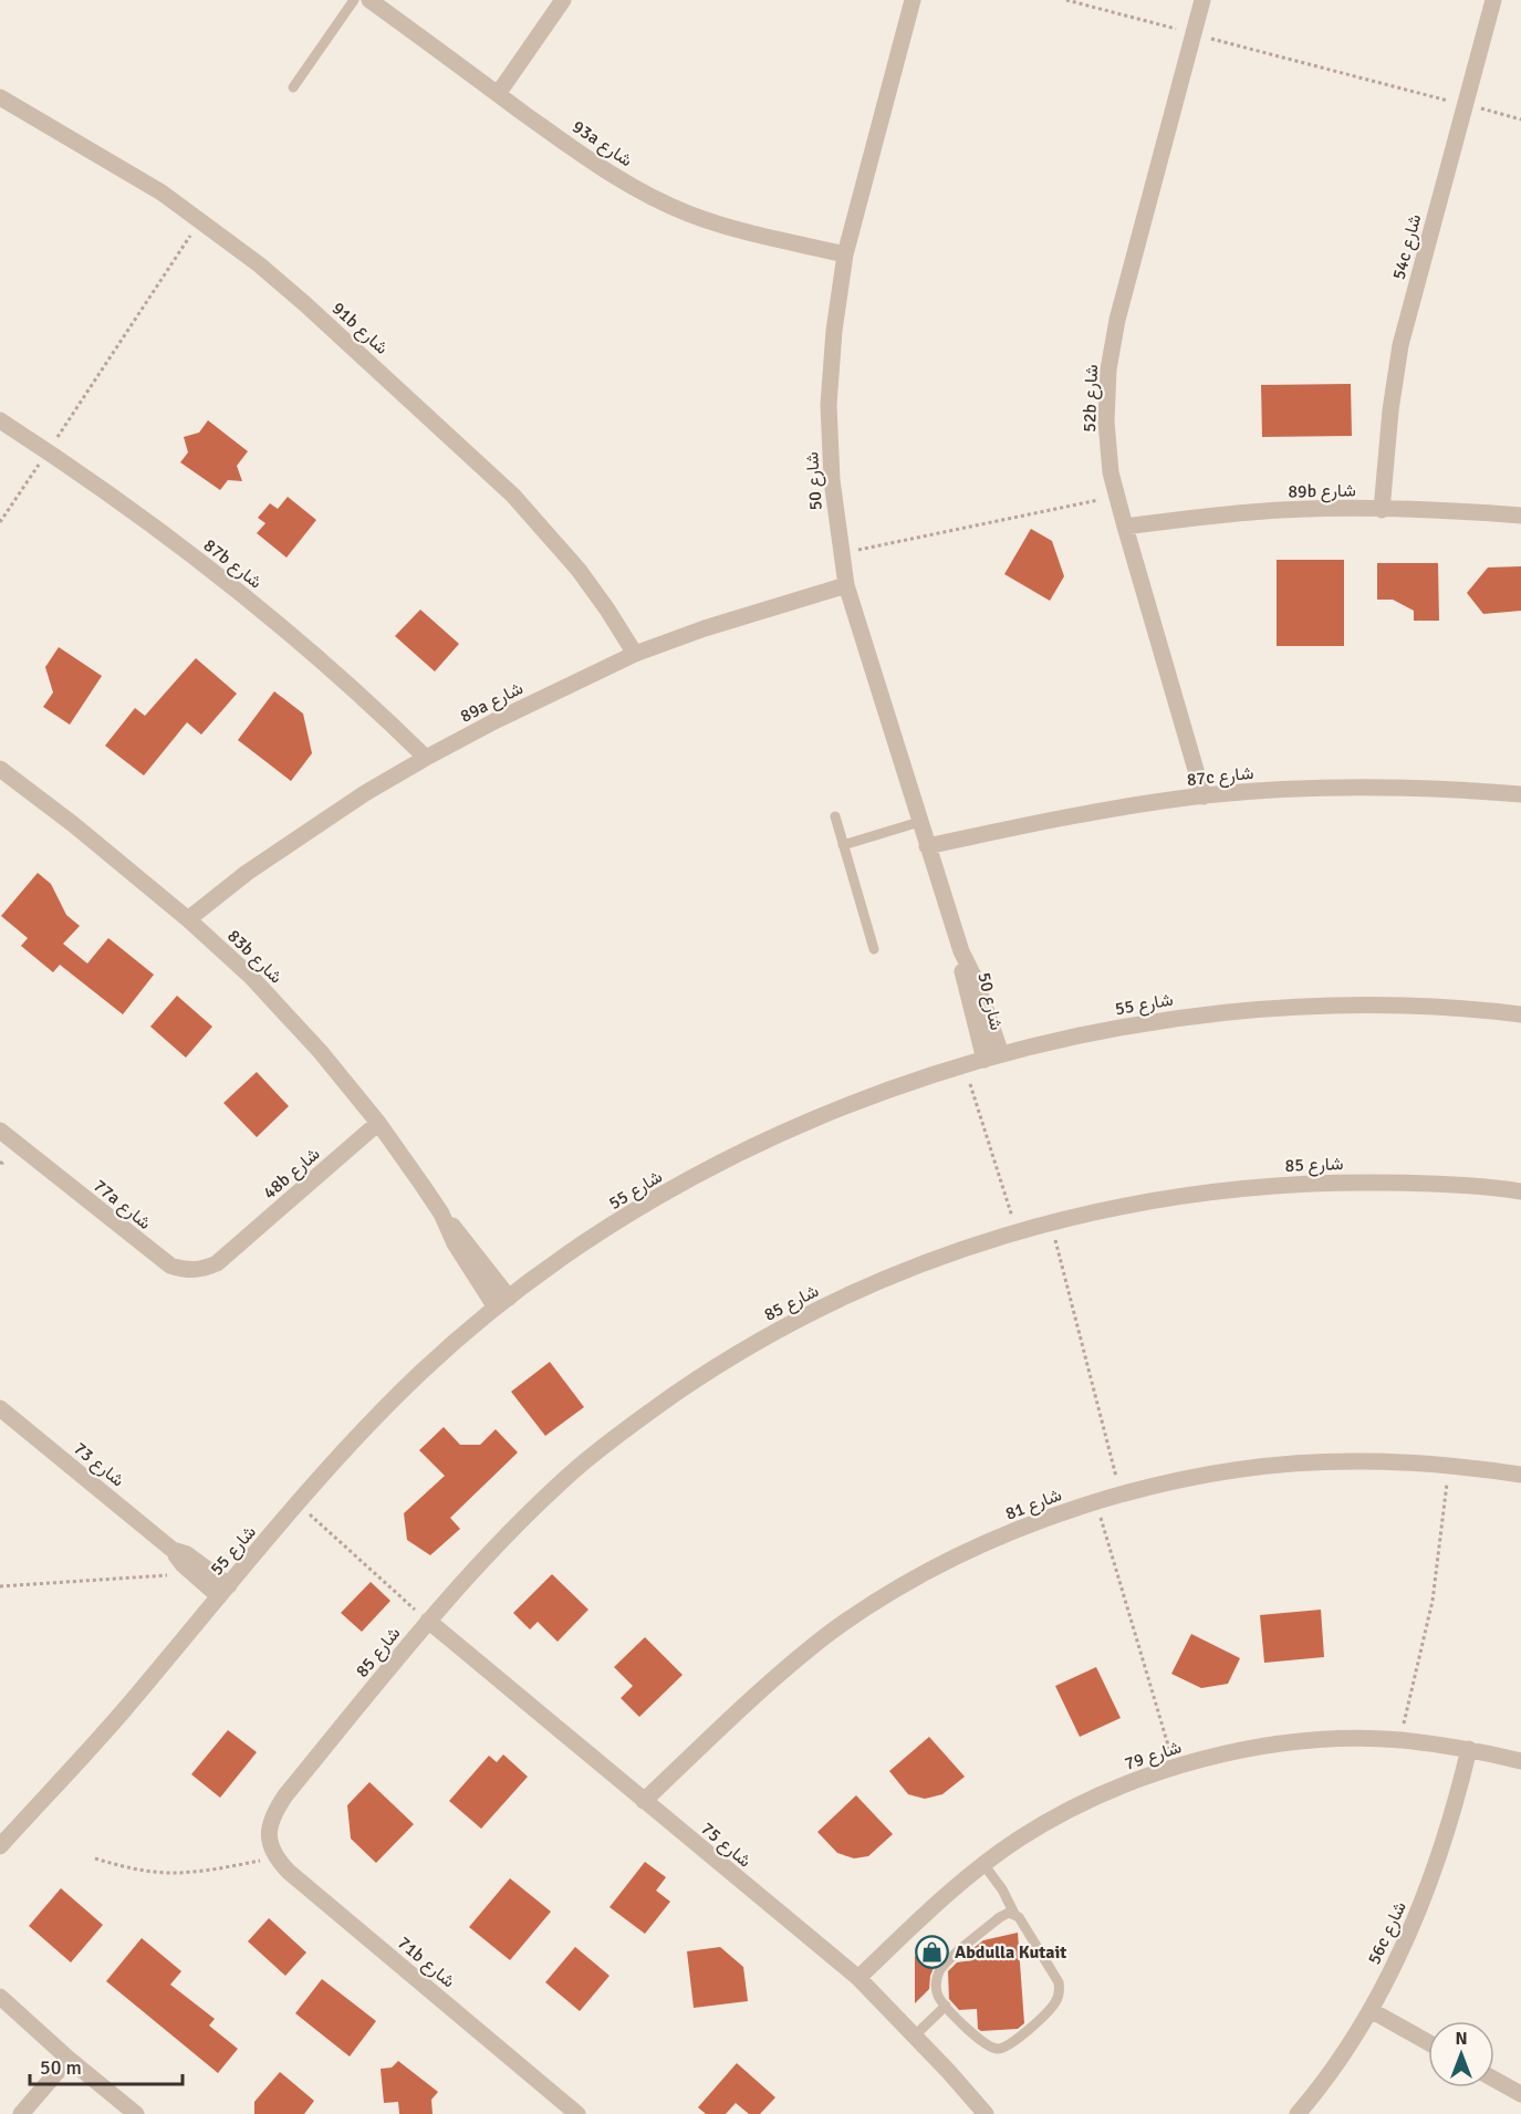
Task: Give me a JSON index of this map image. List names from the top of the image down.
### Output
{
  "streets": {
    "street": [
      "93a شارع",
      "54c شارع",
      "91b شارع",
      "52b شارع",
      "شارع 50",
      "89b شارع",
      "87b شارع",
      "89a شارع",
      "87c شارع",
      "83b شارع",
      "شارع 55",
      "شارع 85",
      "48b شارع",
      "77a شارع",
      "شارع 73",
      "شارع 81",
      "شارع 79",
      "شارع 75",
      "56c شارع",
      "71b شارع"
    ]
  },
  "crossings": [
    ["93a شارع", "شارع 50"],
    ["54c شارع", "89b شارع"],
    ["91b شارع", "89a شارع"],
    ["52b شارع", "89b شارع"],
    ["52b شارع", "87c شارع"],
    ["شارع 50", "89a شارع"],
    ["شارع 50", "87c شارع"],
    ["شارع 50", "شارع 55"],
    ["87b شارع", "89a شارع"],
    ["89a شارع", "83b شارع"],
    ["83b شارع", "شارع 55"],
    ["83b شارع", "48b شارع"],
    ["شارع 55", "شارع 73"],
    ["شارع 85", "شارع 75"],
    ["شارع 85", "71b شارع"],
    ["48b شارع", "77a شارع"],
    ["شارع 81", "شارع 75"],
    ["شارع 79", "شارع 75"],
    ["شارع 79", "56c شارع"]
  ],
  "places": {
    "shop": ["Abdulla Kutait"]
  },
  "scale_bar": "50 m",
  "north": "top"
}
